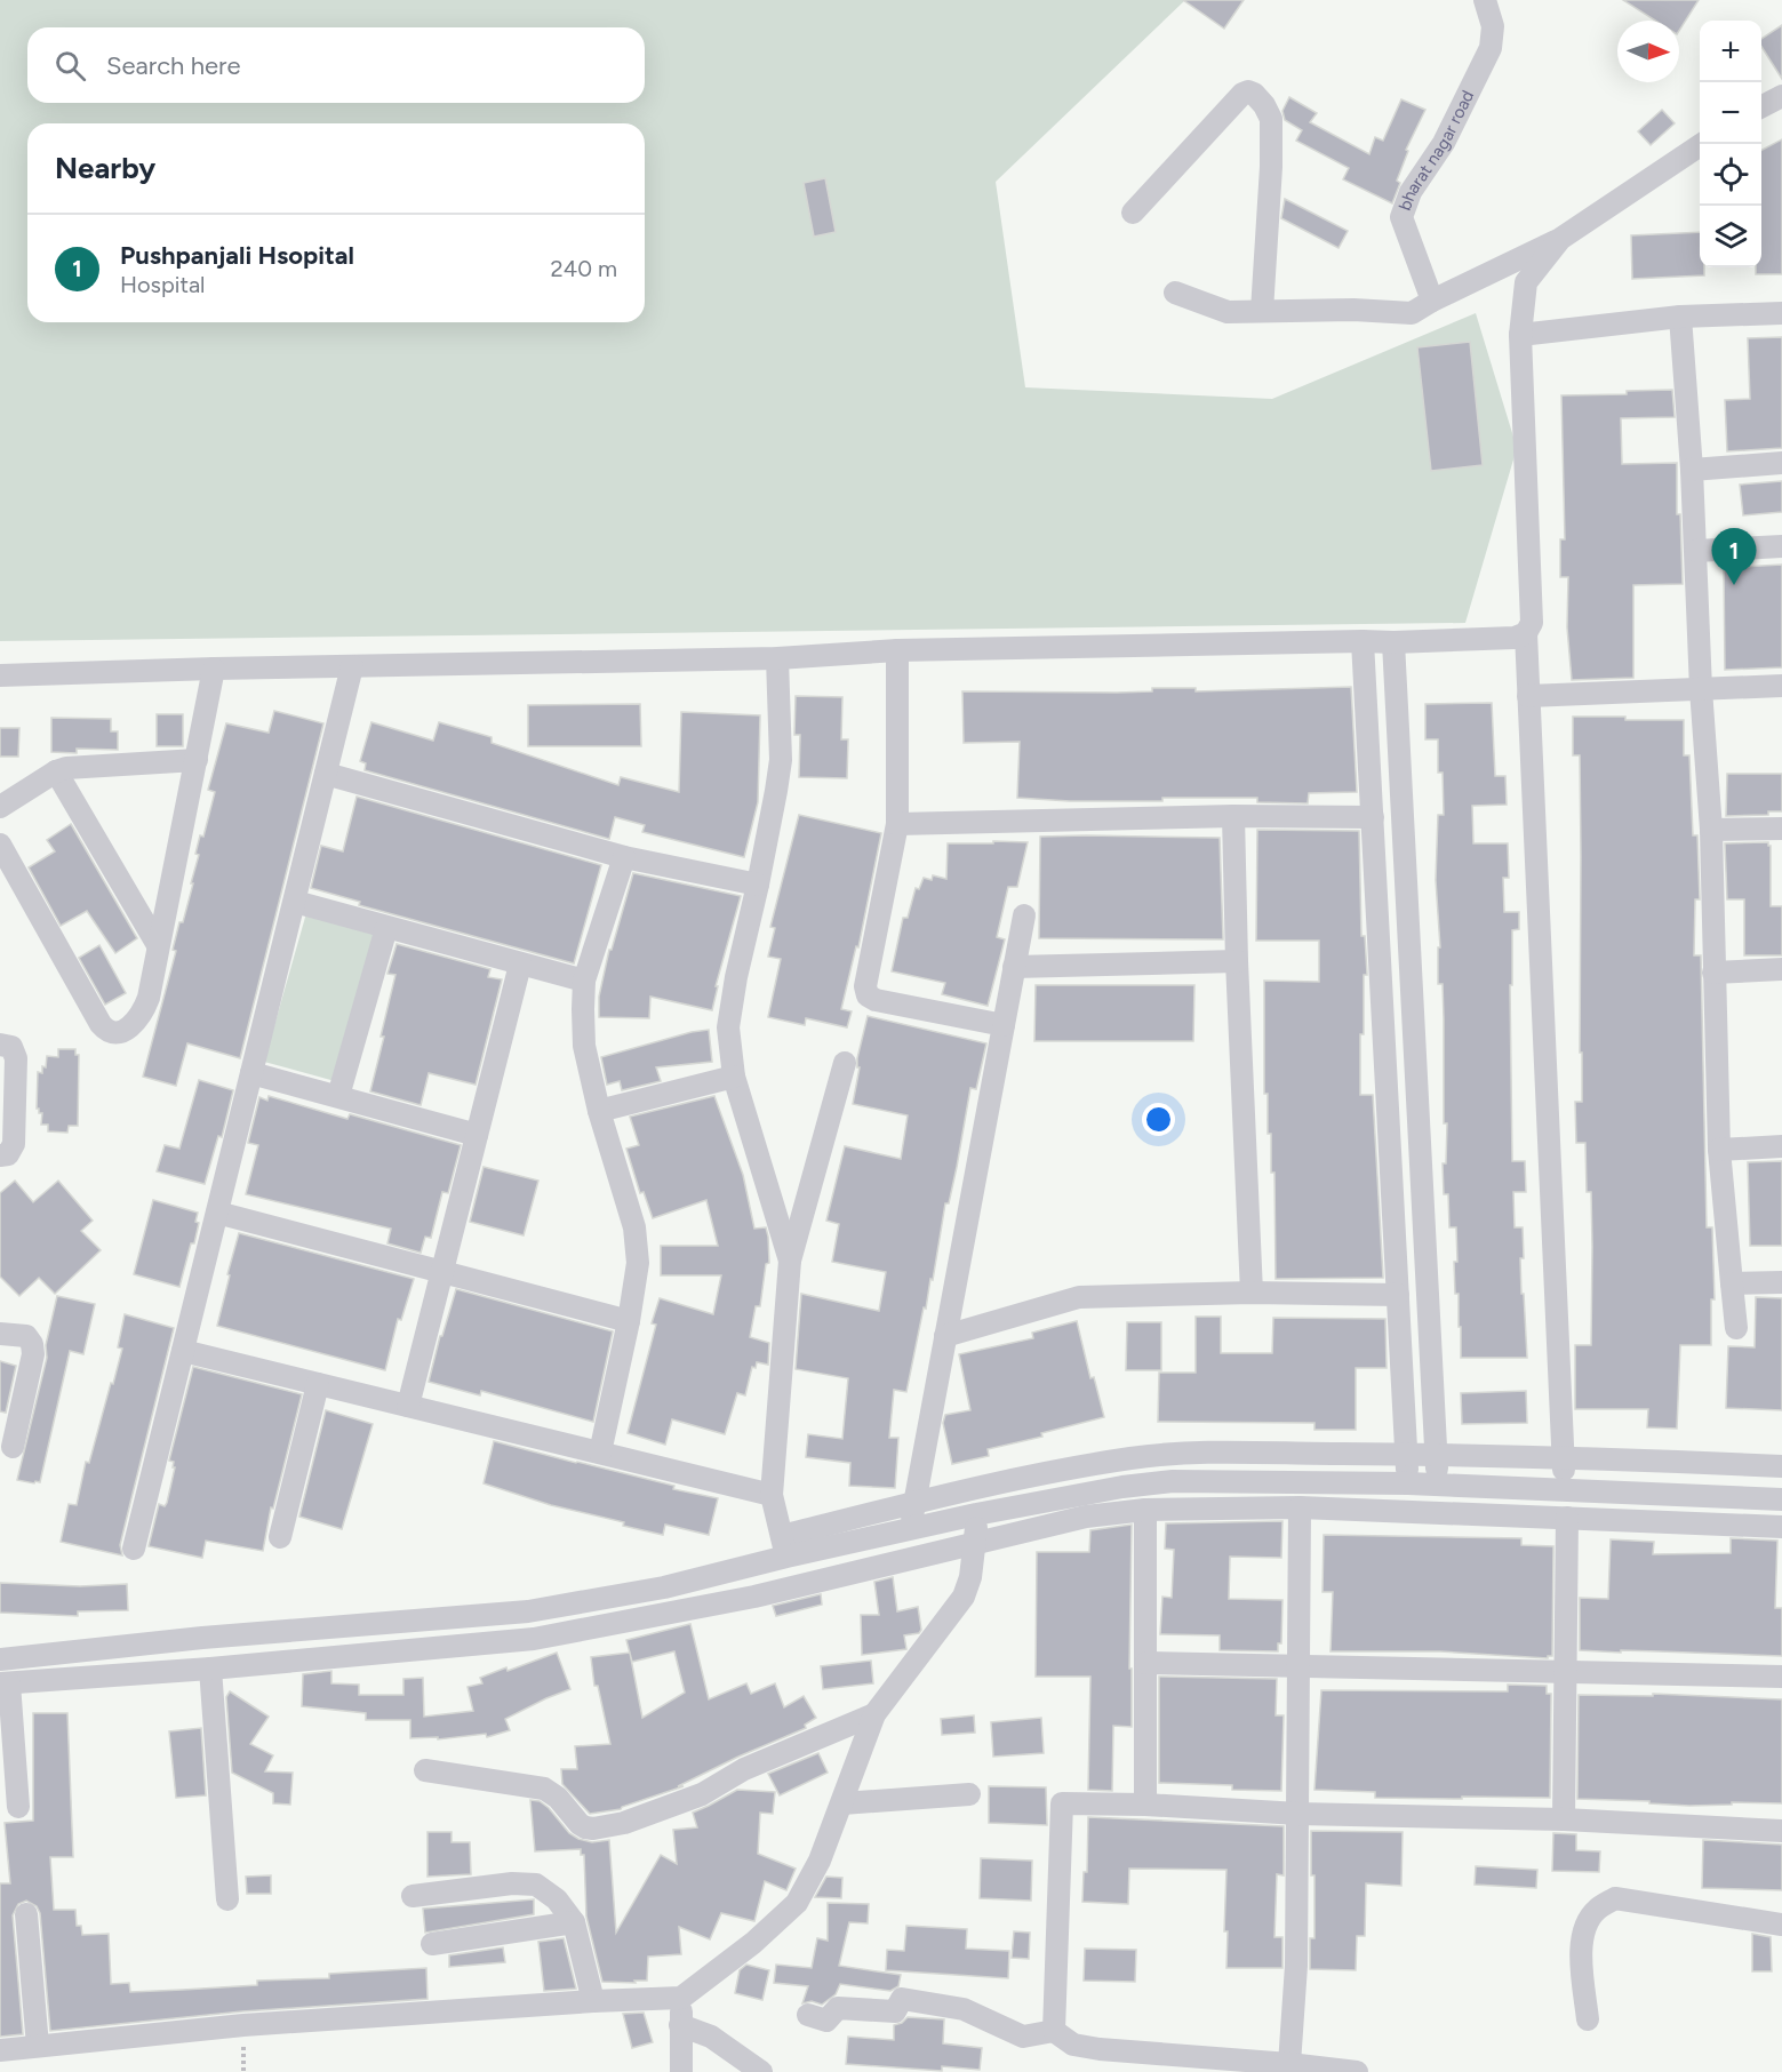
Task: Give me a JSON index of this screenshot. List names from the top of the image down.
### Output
{
  "streets": {
    "street": ["bharat nagar road"]
  },
  "north": "right",
  "page": {
    "map_buttons": ["+", "−"],
    "search": "Search here",
    "heading": "Nearby",
    "list": [
      {
        "mark": "1",
        "name": "Pushpanjali Hsopital",
        "note": "Hospital",
        "value": "240 m"
      }
    ],
    "pins": "1"
  }
}
